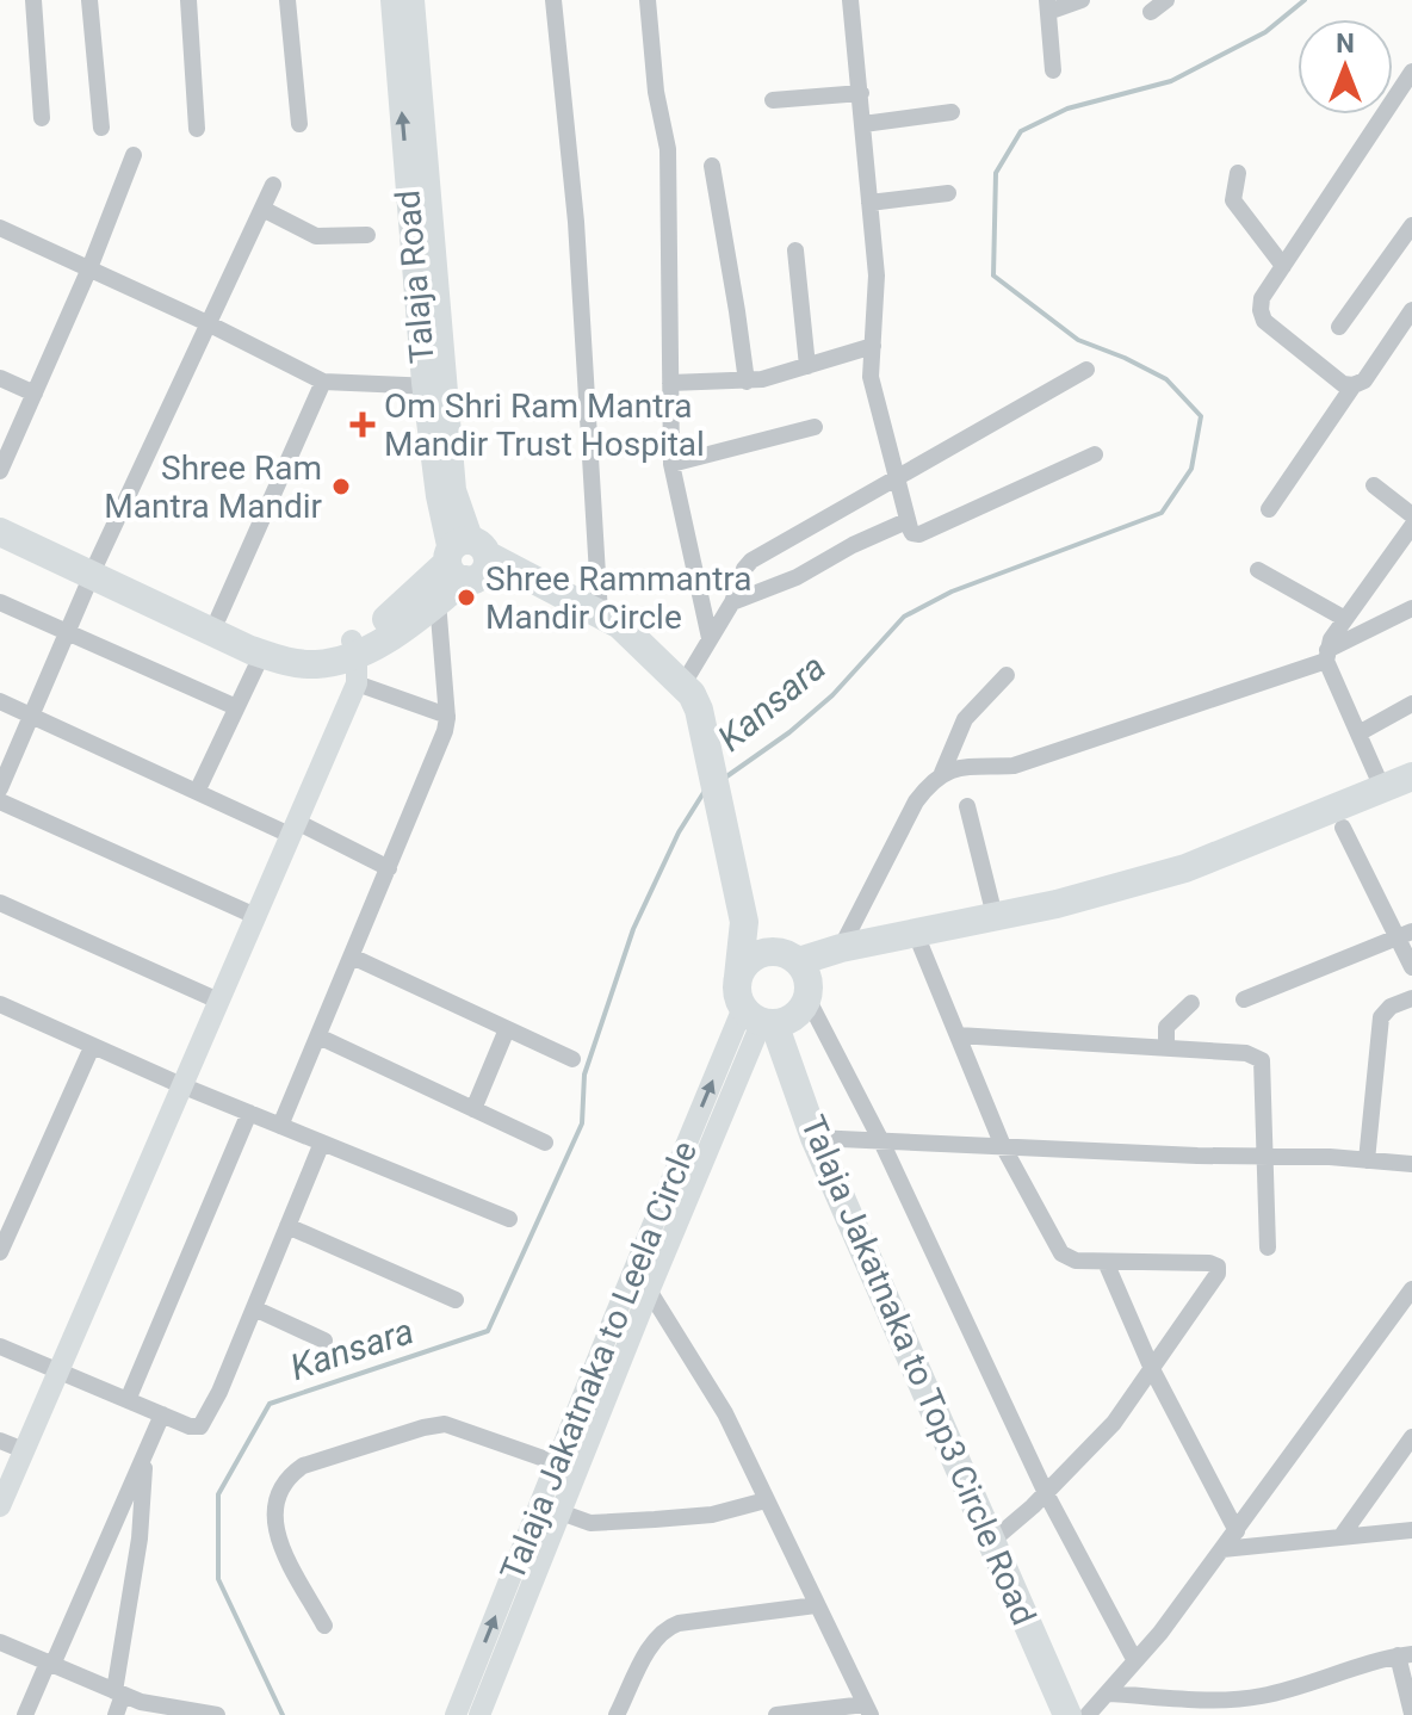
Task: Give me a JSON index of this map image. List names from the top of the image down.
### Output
{
  "streets": {
    "highway": ["Talaja Jakatnaka to Top3 Circle Road"],
    "main road": ["Talaja Road", "Talaja Jakatnaka to Leela Circle"]
  },
  "crossings": [
    ["Talaja Jakatnaka to Leela Circle", "Talaja Jakatnaka to Top3 Circle Road"]
  ],
  "water": ["Kansara"],
  "places": {
    "health": ["Om Shri Ram Mantra Mandir Trust Hospital"],
    "other": ["Shree Ram Mantra Mandir", "Shree Rammantra Mandir Circle"]
  },
  "north": "top"
}
